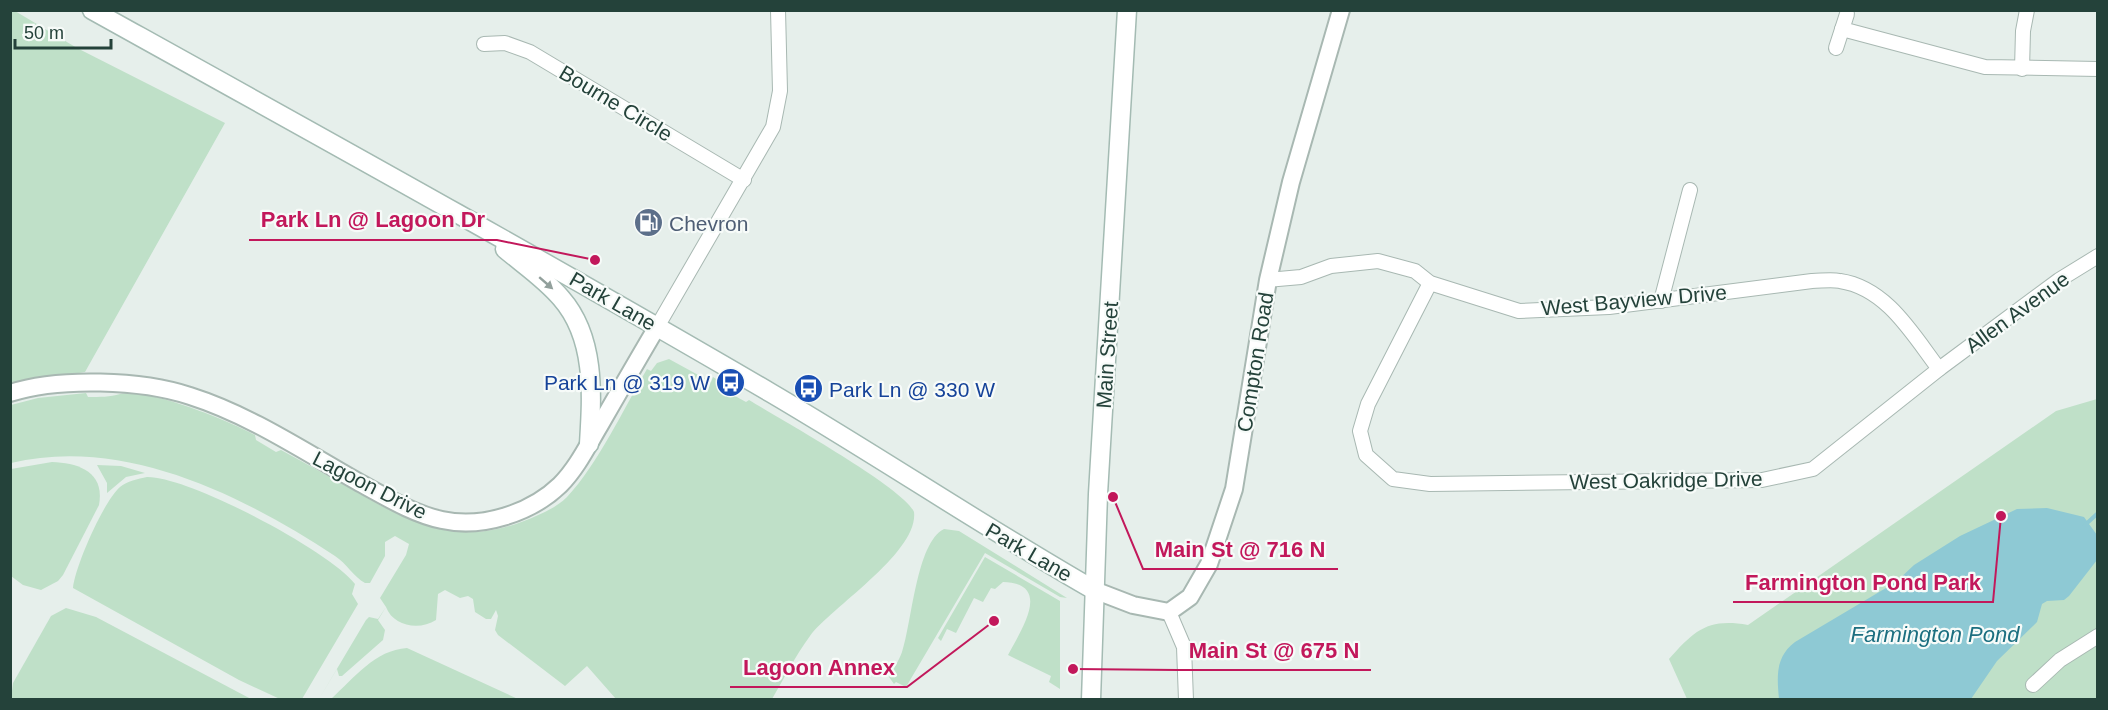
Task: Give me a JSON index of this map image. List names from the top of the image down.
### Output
{
  "streets": {
    "main road": ["Park Lane", "Main Street"],
    "street": [
      "Bourne Circle",
      "West Bayview Drive",
      "Allen Avenue",
      "Compton Road",
      "West Oakridge Drive",
      "Lagoon Drive"
    ]
  },
  "crossings": [
    ["Bourne Circle", "Lagoon Drive"],
    ["West Bayview Drive", "Allen Avenue"],
    ["West Bayview Drive", "Compton Road"],
    ["West Bayview Drive", "West Oakridge Drive"],
    ["Park Lane", "Main Street"],
    ["Park Lane", "Lagoon Drive"],
    ["Allen Avenue", "West Oakridge Drive"]
  ],
  "water": ["Farmington Pond"],
  "places": {
    "fuel station": ["Chevron"],
    "other": [
      "Park Ln @ Lagoon Dr",
      "Main St @ 716 N",
      "Farmington Pond Park",
      "Lagoon Annex",
      "Main St @ 675 N"
    ],
    "bus stop": ["Park Ln @ 319 W", "Park Ln @ 330 W"]
  },
  "scale_bar": "50 m"
}
